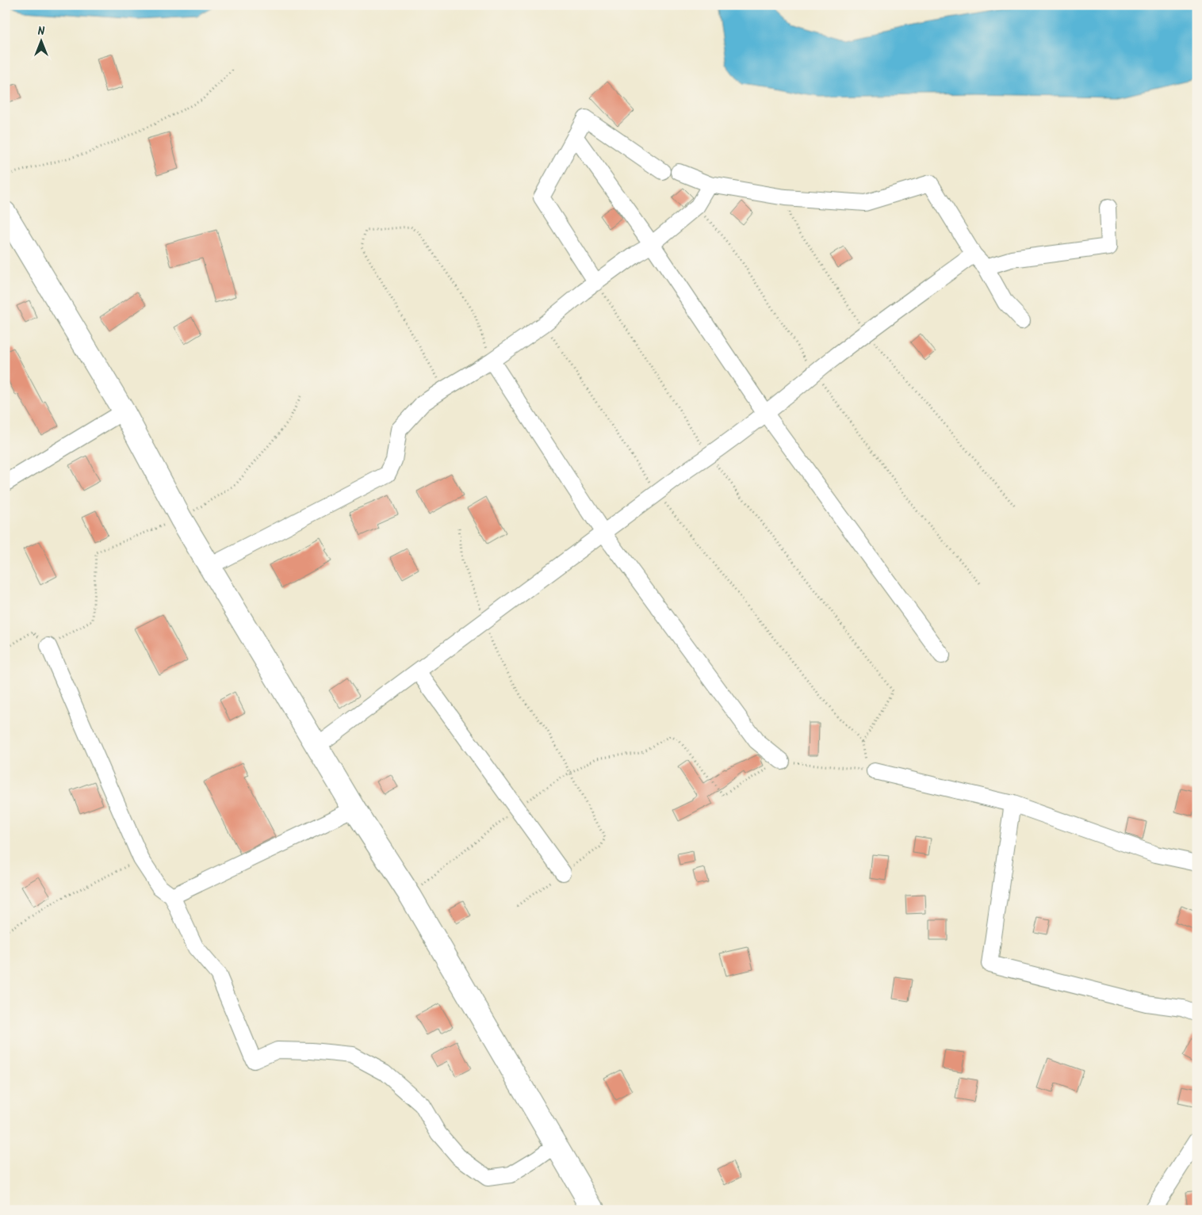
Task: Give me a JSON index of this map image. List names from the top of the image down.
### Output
{
  "north": "top"
}
